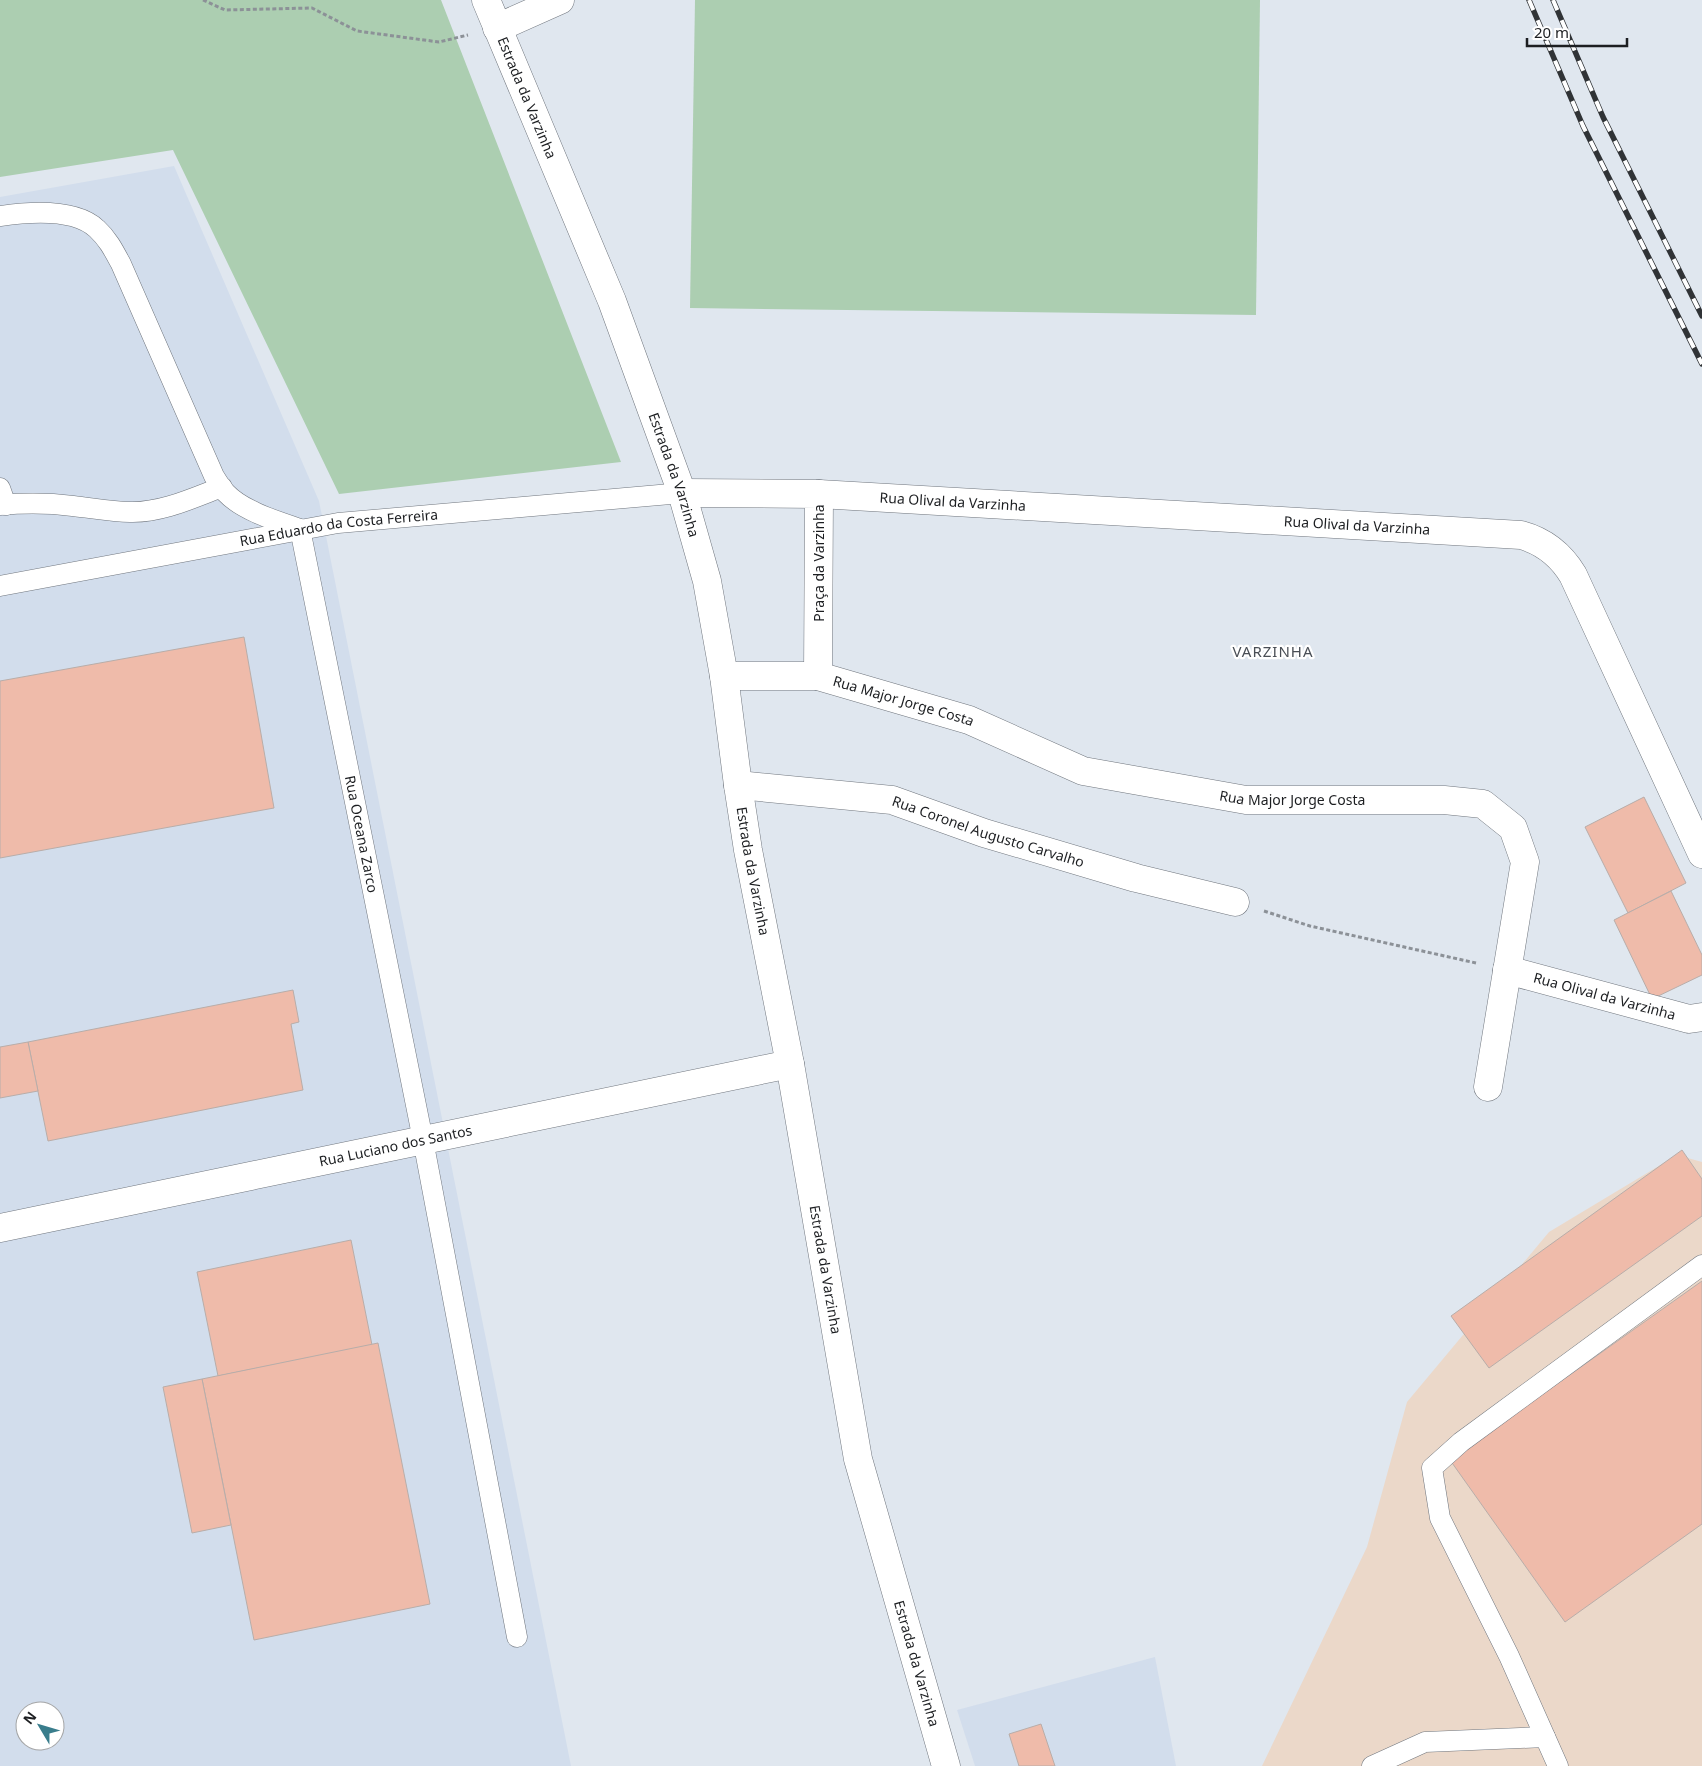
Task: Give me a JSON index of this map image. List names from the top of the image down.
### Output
{
  "streets": {
    "street": [
      "Estrada da Varzinha",
      "Rua Olival da Varzinha",
      "Praça da Varzinha",
      "Rua Major Jorge Costa",
      "Rua Coronel Augusto Carvalho",
      "Rua Luciano dos Santos"
    ],
    "lane": ["Rua Eduardo da Costa Ferreira", "Rua Oceana Zarco"]
  },
  "crossings": [
    ["Estrada da Varzinha", "Rua Eduardo da Costa Ferreira"],
    ["Estrada da Varzinha", "Praça da Varzinha"],
    ["Estrada da Varzinha", "Rua Coronel Augusto Carvalho"],
    ["Estrada da Varzinha", "Rua Luciano dos Santos"],
    ["Rua Olival da Varzinha", "Praça da Varzinha"],
    ["Rua Olival da Varzinha", "Rua Major Jorge Costa"],
    ["Rua Eduardo da Costa Ferreira", "Praça da Varzinha"],
    ["Rua Eduardo da Costa Ferreira", "Rua Oceana Zarco"],
    ["Praça da Varzinha", "Rua Major Jorge Costa"],
    ["Rua Oceana Zarco", "Rua Luciano dos Santos"]
  ],
  "districts": ["VARZINHA"],
  "scale_bar": "20 m",
  "north": "top left"
}
